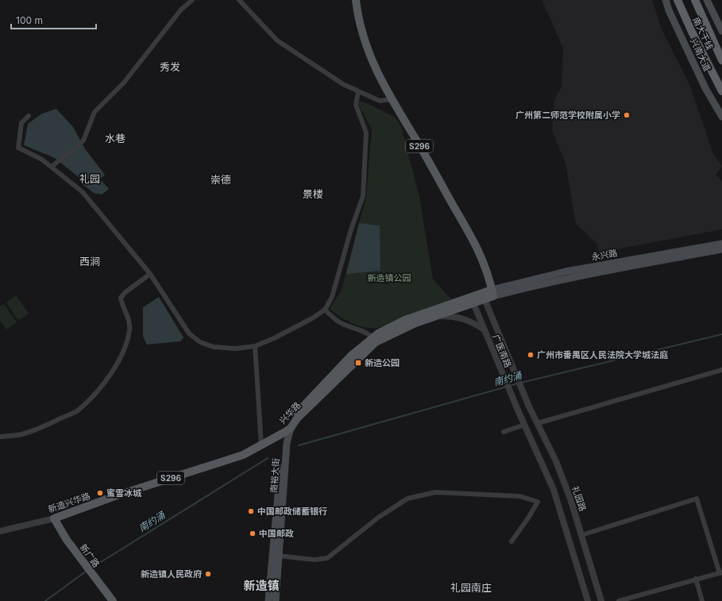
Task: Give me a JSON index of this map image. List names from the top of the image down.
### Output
{
  "streets": {
    "highway": ["南大干线"],
    "main road": [
      "兴南大道",
      "S296",
      "永兴路",
      "兴华路",
      "南裕大街",
      "新造兴华路",
      "新广路"
    ],
    "street": ["广医南路", "礼园路"]
  },
  "crossings": [
    ["S296", "永兴路"],
    ["S296", "兴华路"],
    ["永兴路", "兴华路"],
    ["广医南路", "兴华路"],
    ["广医南路", "礼园路"],
    ["兴华路", "南裕大街"],
    ["兴华路", "新造兴华路"],
    ["南裕大街", "新造兴华路"],
    ["新造兴华路", "新广路"]
  ],
  "districts": [
    "秀发",
    "水巷",
    "礼园",
    "崇德",
    "景楼",
    "西涧",
    "新造镇",
    "礼园南庄"
  ],
  "water": ["南约涌"],
  "parks": ["新造镇公园"],
  "places": {
    "other": [
      "广州第二师范学校附属小学",
      "广州市番禺区人民法院大学城法庭",
      "蜜雪冰城",
      "中国邮政储蓄银行",
      "中国邮政",
      "新造镇人民政府"
    ],
    "transit": ["新造公园"]
  },
  "scale_bar": "100 m"
}
